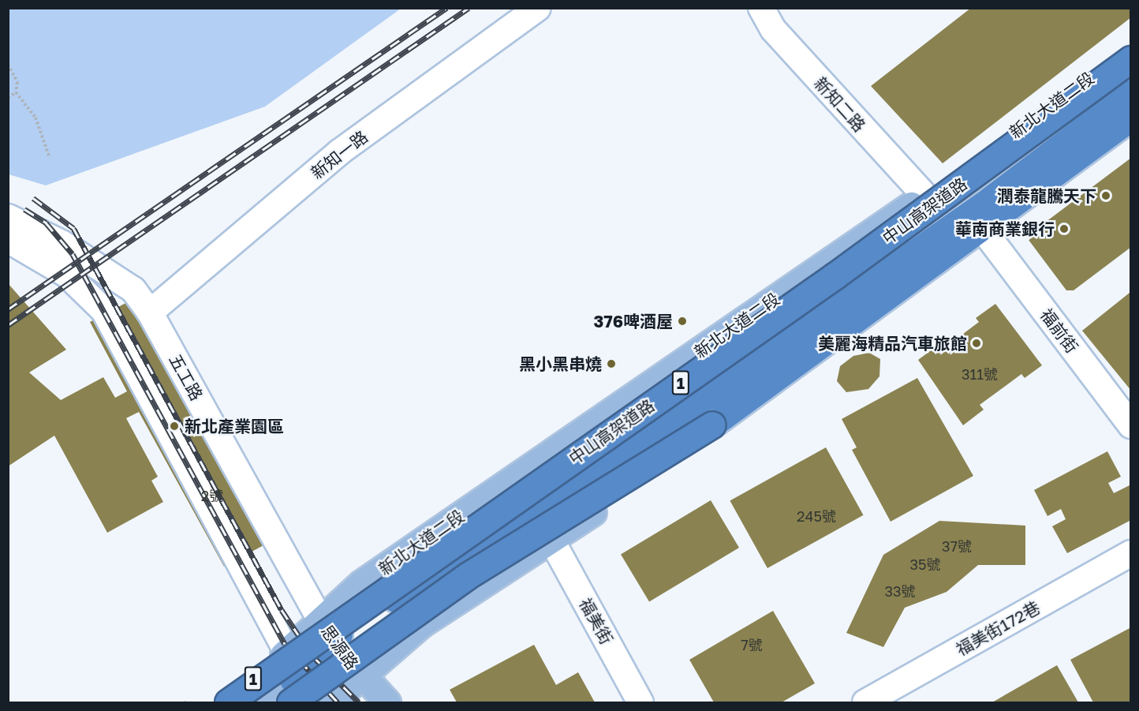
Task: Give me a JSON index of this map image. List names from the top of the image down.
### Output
{
  "streets": {
    "highway": ["中山高架道路", "1"],
    "main road": ["新北大道二段", "思源路"],
    "street": [
      "新知二路",
      "新知一路",
      "福前街",
      "五工路",
      "福美街",
      "福美街172巷"
    ]
  },
  "crossings": [
    ["新知二路", "新北大道二段"],
    ["新北大道二段", "五工路"],
    ["新北大道二段", "1"],
    ["新北大道二段", "思源路"],
    ["新知一路", "五工路"],
    ["五工路", "1"],
    ["五工路", "思源路"],
    ["1", "思源路"]
  ],
  "places": [
    "潤泰龍騰天下",
    "華南商業銀行",
    "376啤酒屋",
    "美麗海精品汽車旅館",
    "黑小黑串燒",
    "新北產業園區"
  ],
  "house_numbers": [
    "311號",
    "2號",
    "245號",
    "37號",
    "35號",
    "33號",
    "7號"
  ]
}
